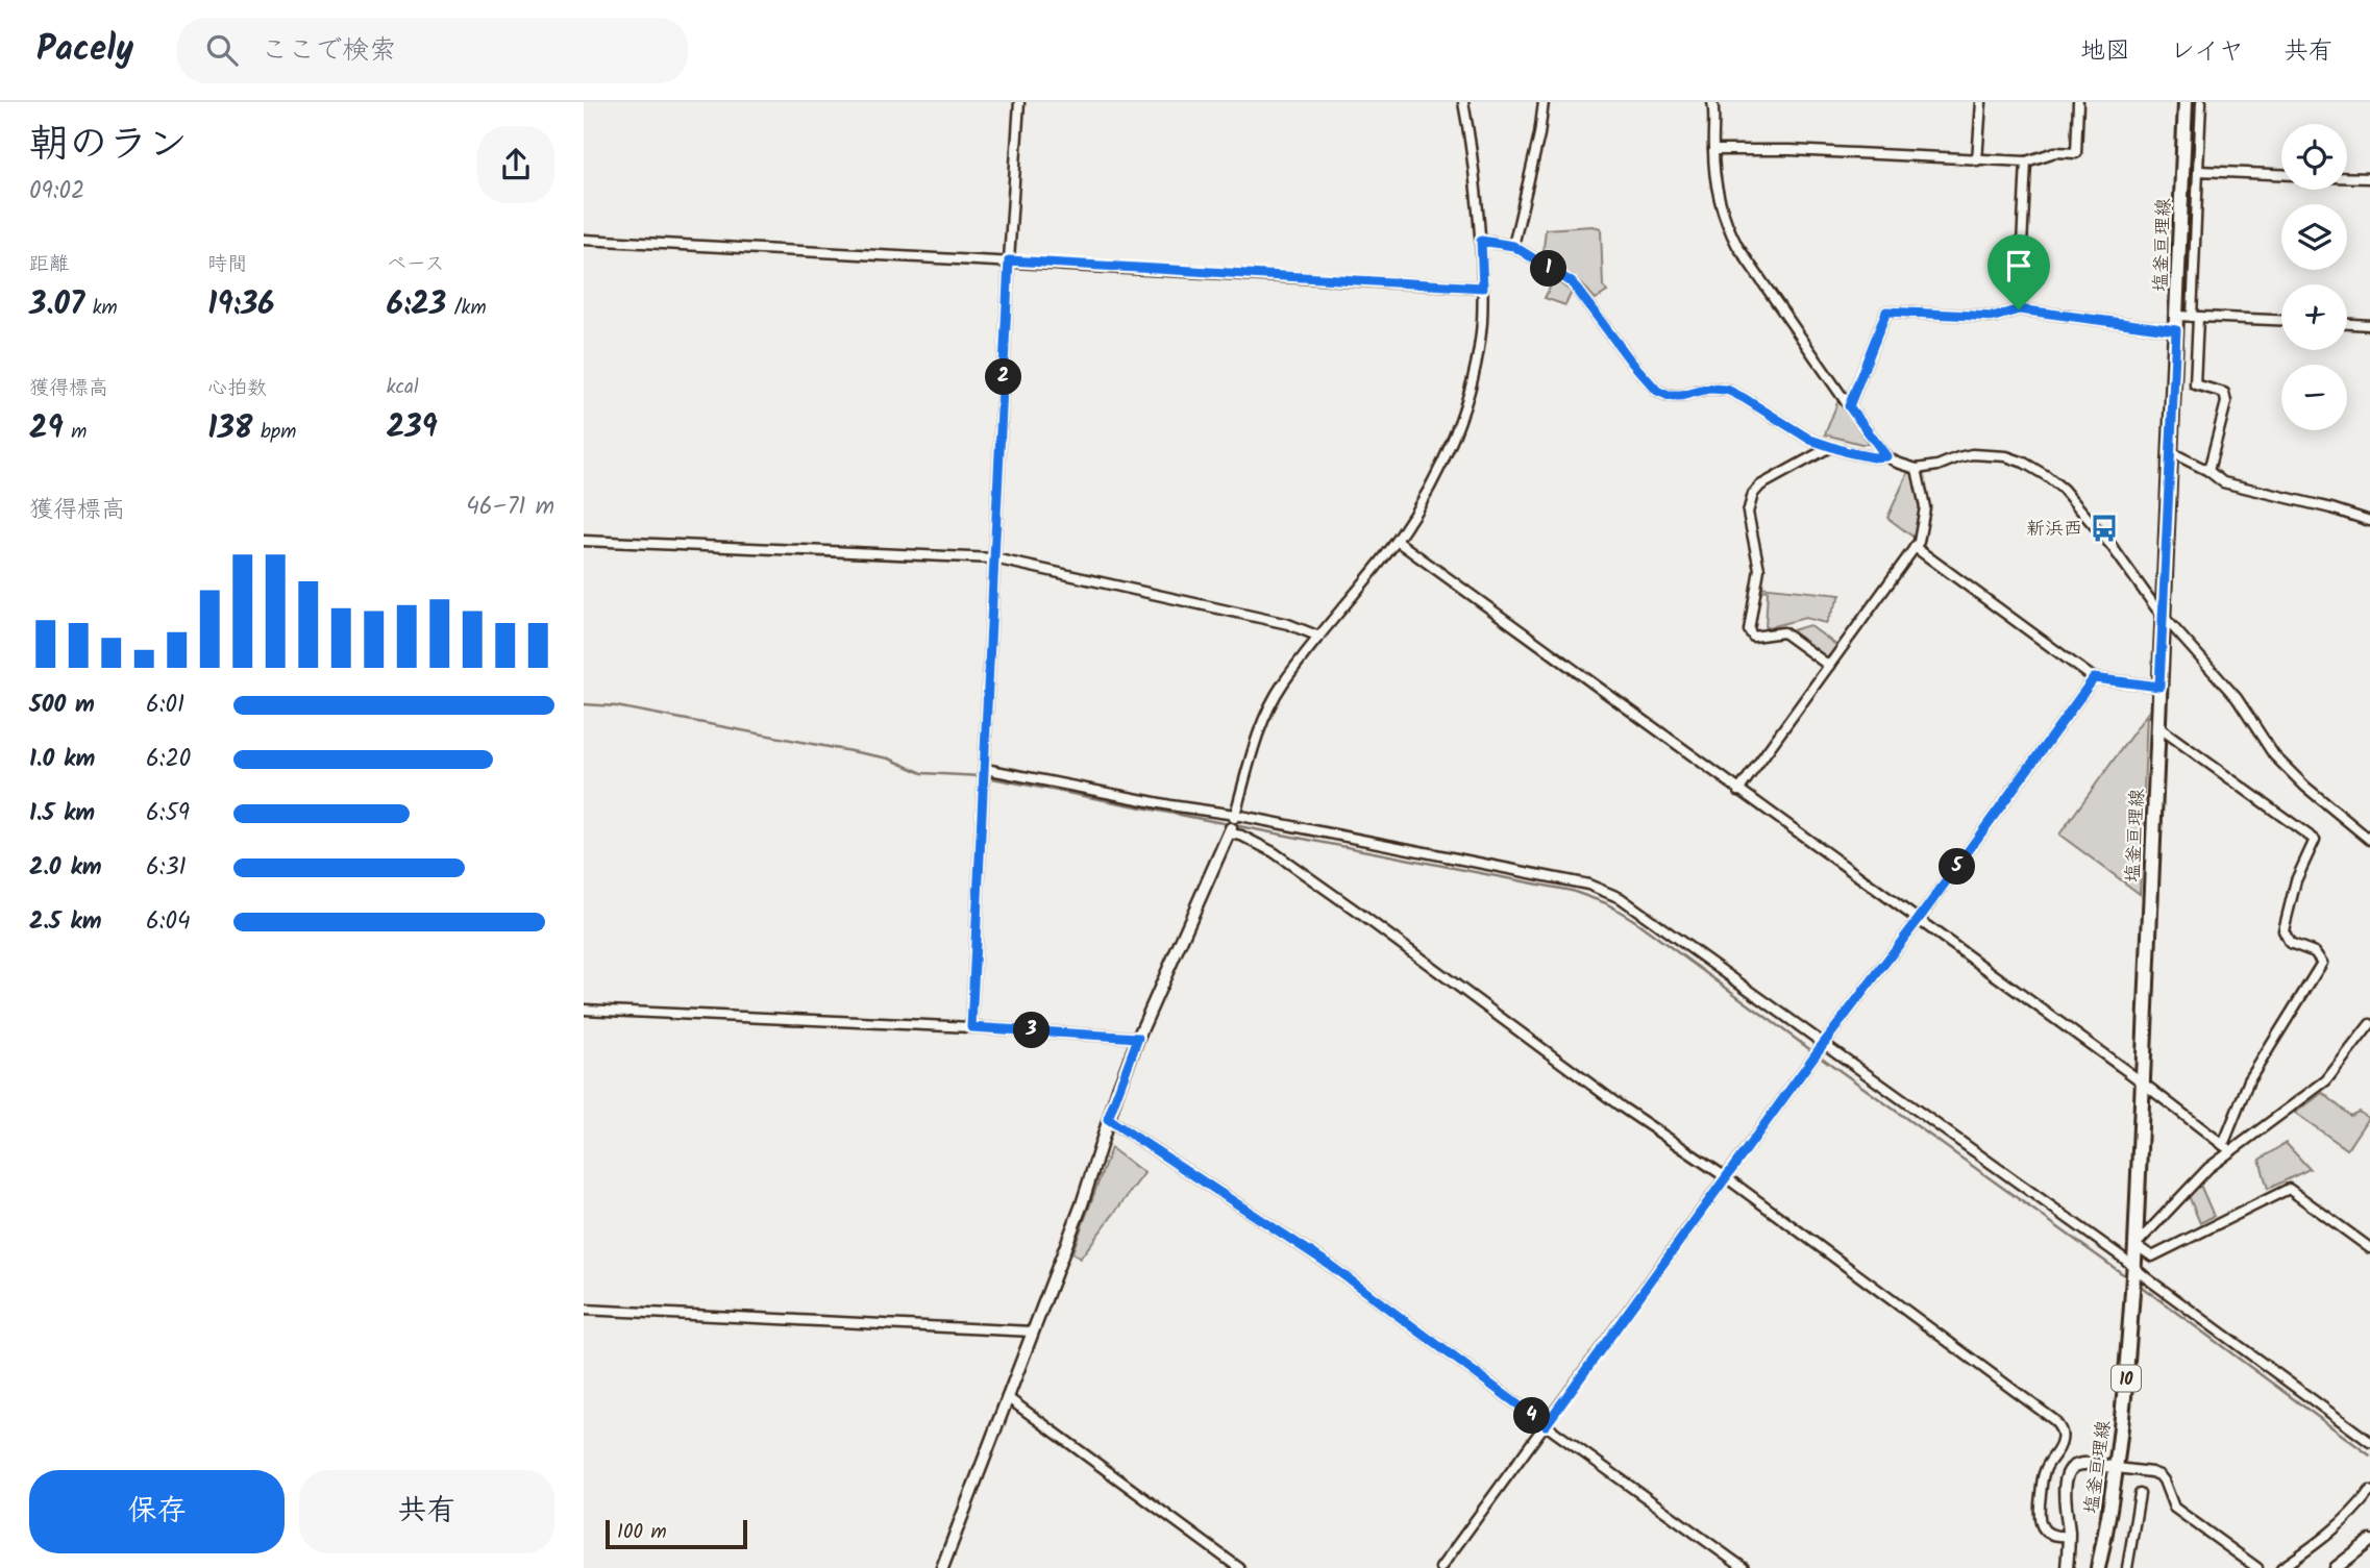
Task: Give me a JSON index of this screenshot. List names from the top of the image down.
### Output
{
  "streets": {
    "main road": ["塩釜亘理線", "10"]
  },
  "places": {
    "bus stop": ["新浜西"]
  },
  "scale_bar": "100 m",
  "page": {
    "header": "Pacely",
    "search": "ここで検索",
    "nav": ["地図", "レイヤ", "共有"],
    "heading": ["朝のラン", "09:02"],
    "map_buttons": ["+", "−"],
    "stats": [
      ["距離", "3.07 km"],
      ["時間", "19:36"],
      ["ペース", "6:23 /km"],
      ["獲得標高", "29 m"],
      ["心拍数", "138 bpm"],
      ["kcal", "239"]
    ],
    "pins": [
      "1",
      "2",
      "5",
      "3",
      "4"
    ],
    "chart": ["獲得標高", "46–71 m"],
    "list": [
      {
        "name": "500 m",
        "note": "6:01"
      },
      {
        "name": "1.0 km",
        "note": "6:20"
      },
      {
        "name": "1.5 km",
        "note": "6:59"
      },
      {
        "name": "2.0 km",
        "note": "6:31"
      },
      {
        "name": "2.5 km",
        "note": "6:04"
      }
    ],
    "buttons": ["保存", "共有"],
    "scale": "100 m"
  }
}
